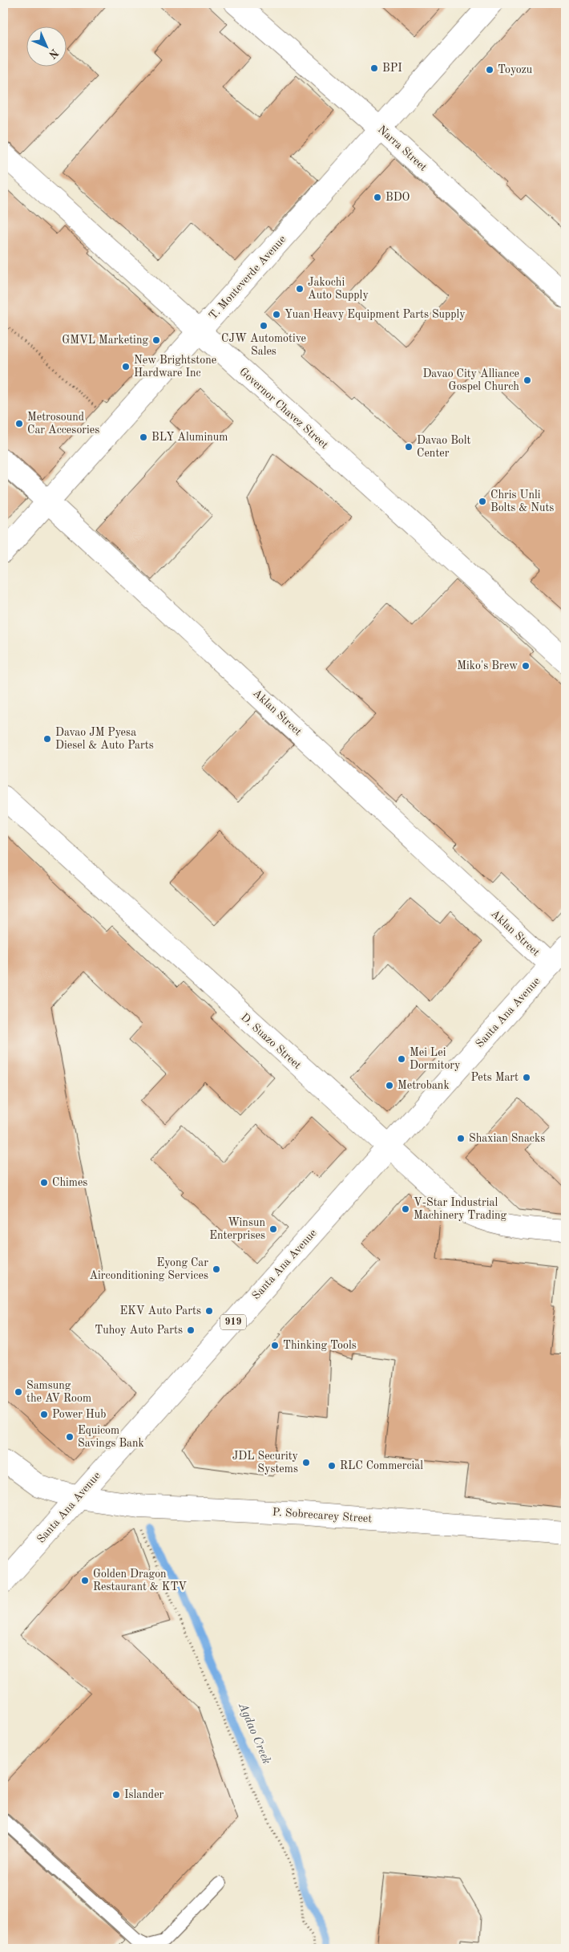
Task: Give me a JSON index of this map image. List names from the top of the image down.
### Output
{
  "streets": {
    "street": [
      "Narra Street",
      "T. Monteverde Avenue",
      "Governor Chavez Street",
      "Aklan Street",
      "Santa Ana Avenue",
      "D. Suazo Street",
      "919",
      "P. Sobrecarey Street"
    ]
  },
  "crossings": [
    ["Narra Street", "T. Monteverde Avenue"],
    ["T. Monteverde Avenue", "Governor Chavez Street"],
    ["T. Monteverde Avenue", "Aklan Street"],
    ["Aklan Street", "Santa Ana Avenue"],
    ["Santa Ana Avenue", "D. Suazo Street"],
    ["Santa Ana Avenue", "P. Sobrecarey Street"]
  ],
  "water": ["Agdao Creek"],
  "places": [
    "BPI",
    "Toyozu",
    "BDO",
    "Jakochi Auto Supply",
    "Yuan Heavy Equipment Parts Supply",
    "CJW Automotive Sales",
    "GMVL Marketing",
    "New Brightstone Hardware Inc",
    "Davao City Alliance Gospel Church",
    "Metrosound Car Accesories",
    "BLY Aluminum",
    "Davao Bolt Center",
    "Chris Unli Bolts & Nuts",
    "Miko's Brew",
    "Davao JM Pyesa Diesel & Auto Parts",
    "Mei Lei Dormitory",
    "Pets Mart",
    "Metrobank",
    "Shaxian Snacks",
    "Chimes",
    "V-Star Industrial Machinery Trading",
    "Winsun Enterprises",
    "Eyong Car Airconditioning Services",
    "EKV Auto Parts",
    "Tuhoy Auto Parts",
    "Thinking Tools",
    "Samsung the AV Room",
    "Power Hub",
    "Equicom Savings Bank",
    "JDL Security Systems",
    "RLC Commercial",
    "Golden Dragon Restaurant & KTV",
    "Islander"
  ],
  "north": "bottom right"
}
